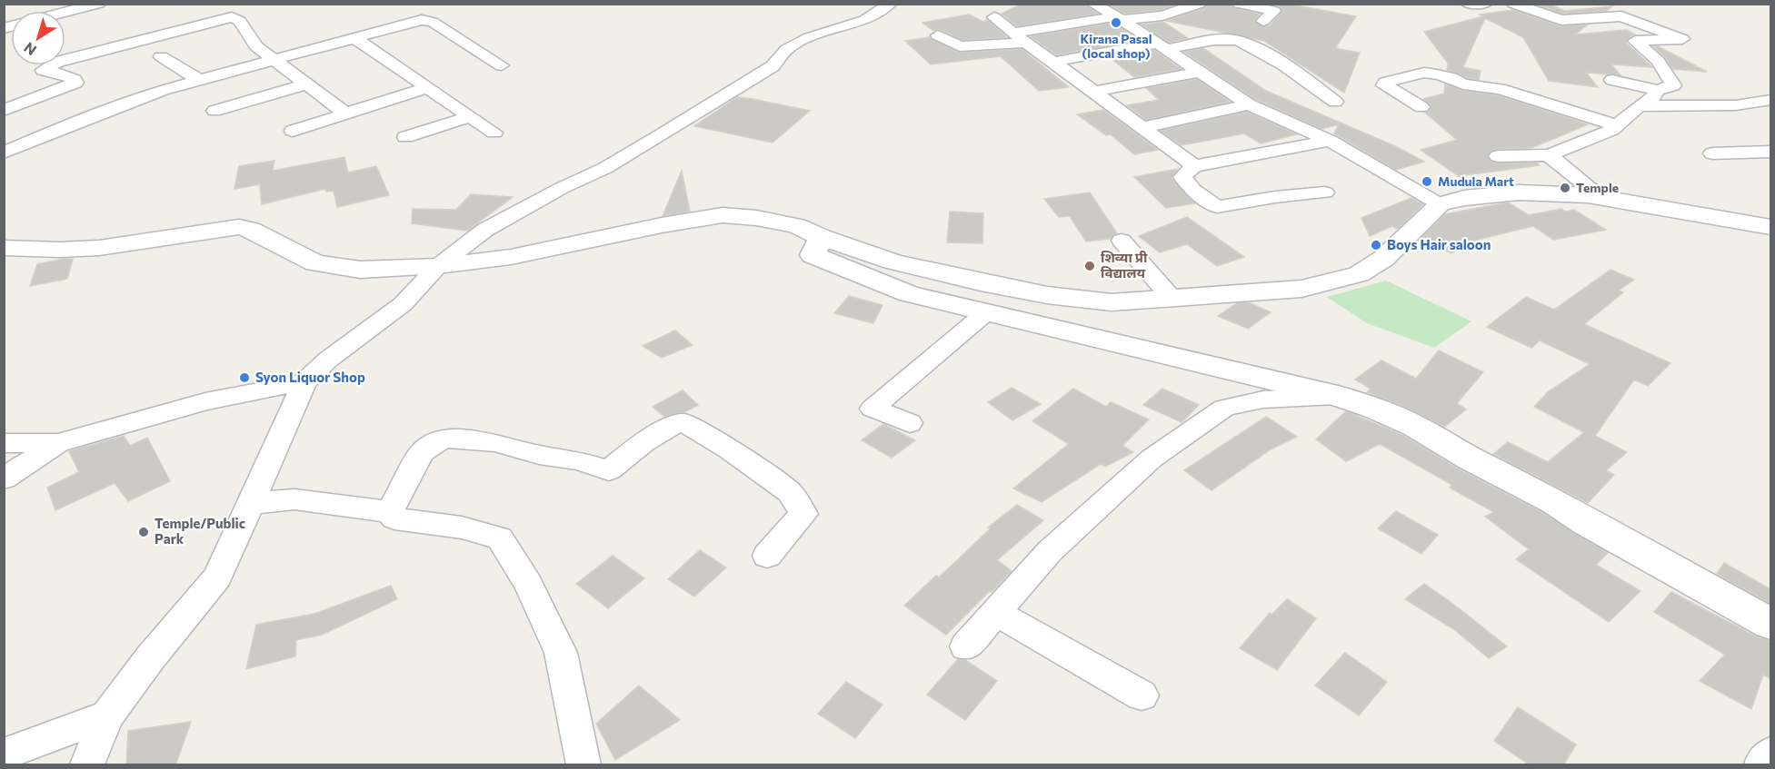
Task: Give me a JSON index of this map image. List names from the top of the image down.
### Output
{
  "places": [
    "Kirana Pasal (local shop)",
    "Mudula Mart",
    "Temple",
    "Boys Hair saloon",
    "शिव्या प्री विद्यालय",
    "Syon Liquor Shop",
    "Temple/Public Park"
  ],
  "north": "bottom left"
}
